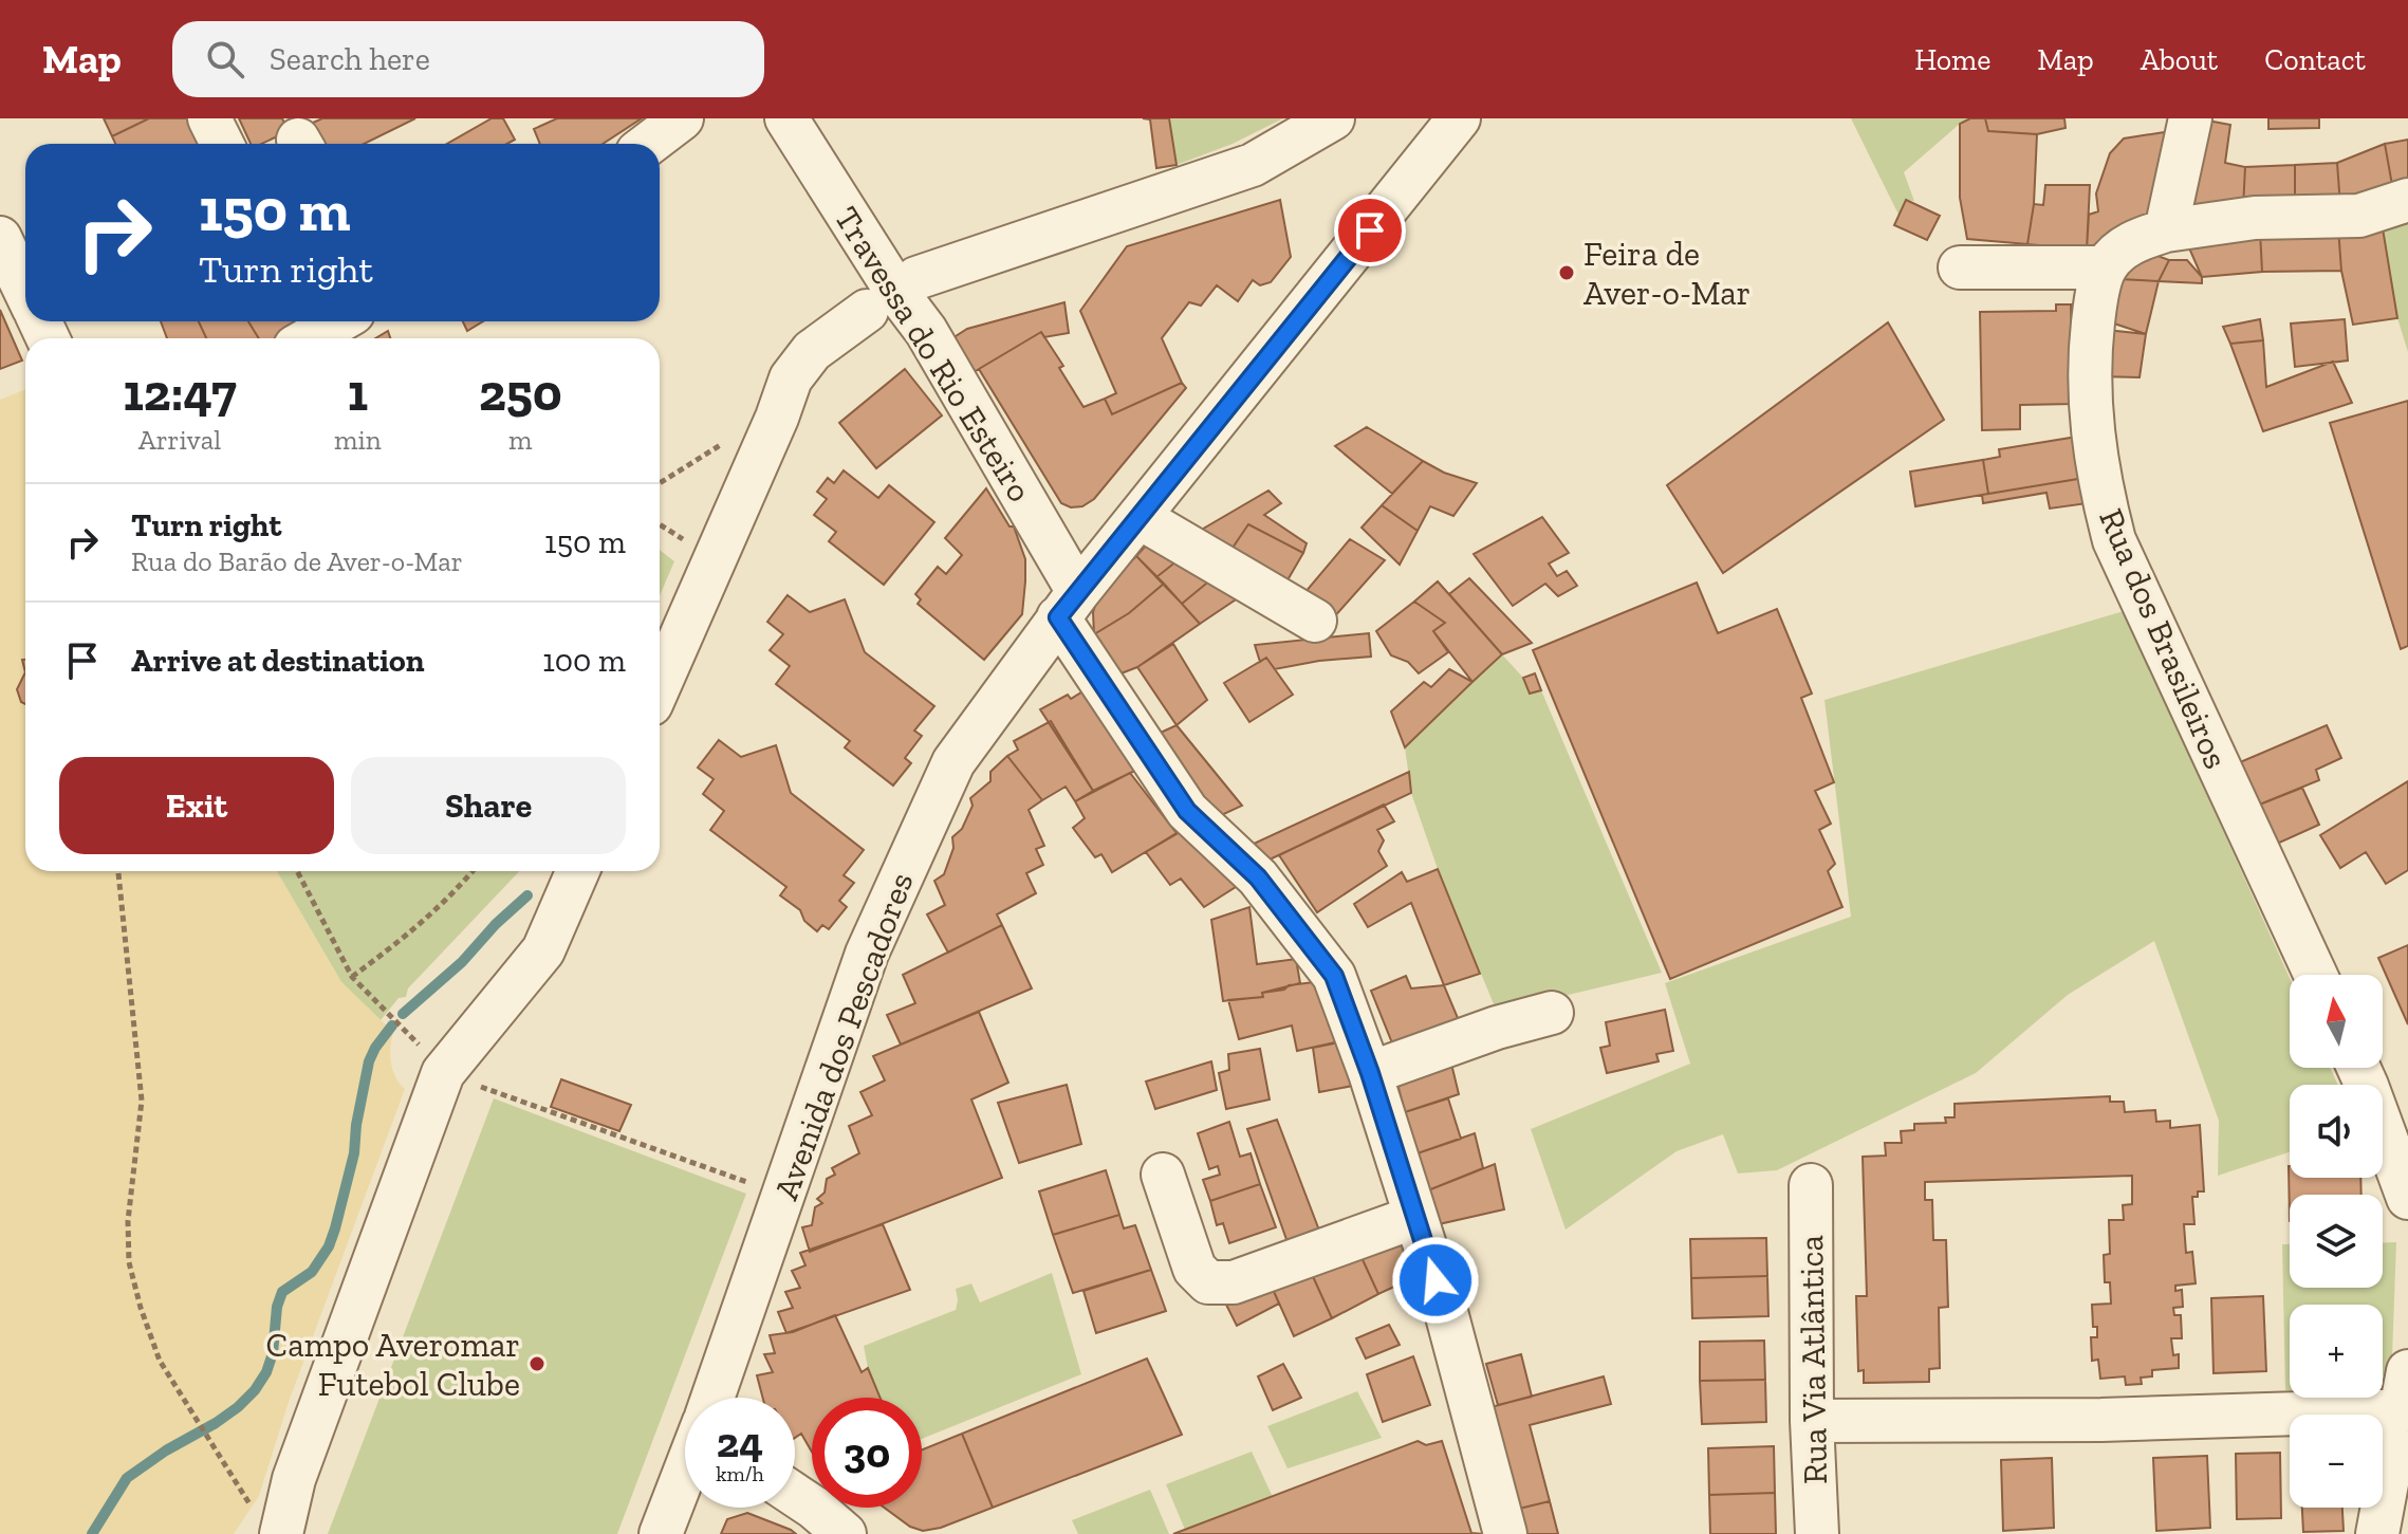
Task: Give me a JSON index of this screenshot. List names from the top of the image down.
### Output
{
  "streets": {
    "street": [
      "Travessa do Rio Esteiro",
      "Rua dos Brasileiros",
      "Avenida dos Pescadores",
      "Rua Via Atlântica"
    ]
  },
  "crossings": [
    ["Travessa do Rio Esteiro", "Avenida dos Pescadores"]
  ],
  "places": ["Feira de Aver-o-Mar", "Campo Averomar Futebol Clube"],
  "north": "top",
  "page": {
    "header": "Map",
    "search": "Search here",
    "nav": [
      "Home",
      "Map",
      "About",
      "Contact"
    ],
    "turn": ["150 m", "Turn right"],
    "eta": [
      "12:47",
      "Arrival",
      "1",
      "min",
      "250",
      "m"
    ],
    "list": [
      {
        "name": "Turn right",
        "note": "Rua do Barão de Aver-o-Mar",
        "value": "150 m"
      },
      {
        "name": "Arrive at destination",
        "value": "100 m"
      }
    ],
    "buttons": ["Exit", "Share"],
    "map_buttons": ["+", "−"],
    "speed": "24 km/h",
    "limit": "30"
  }
}
